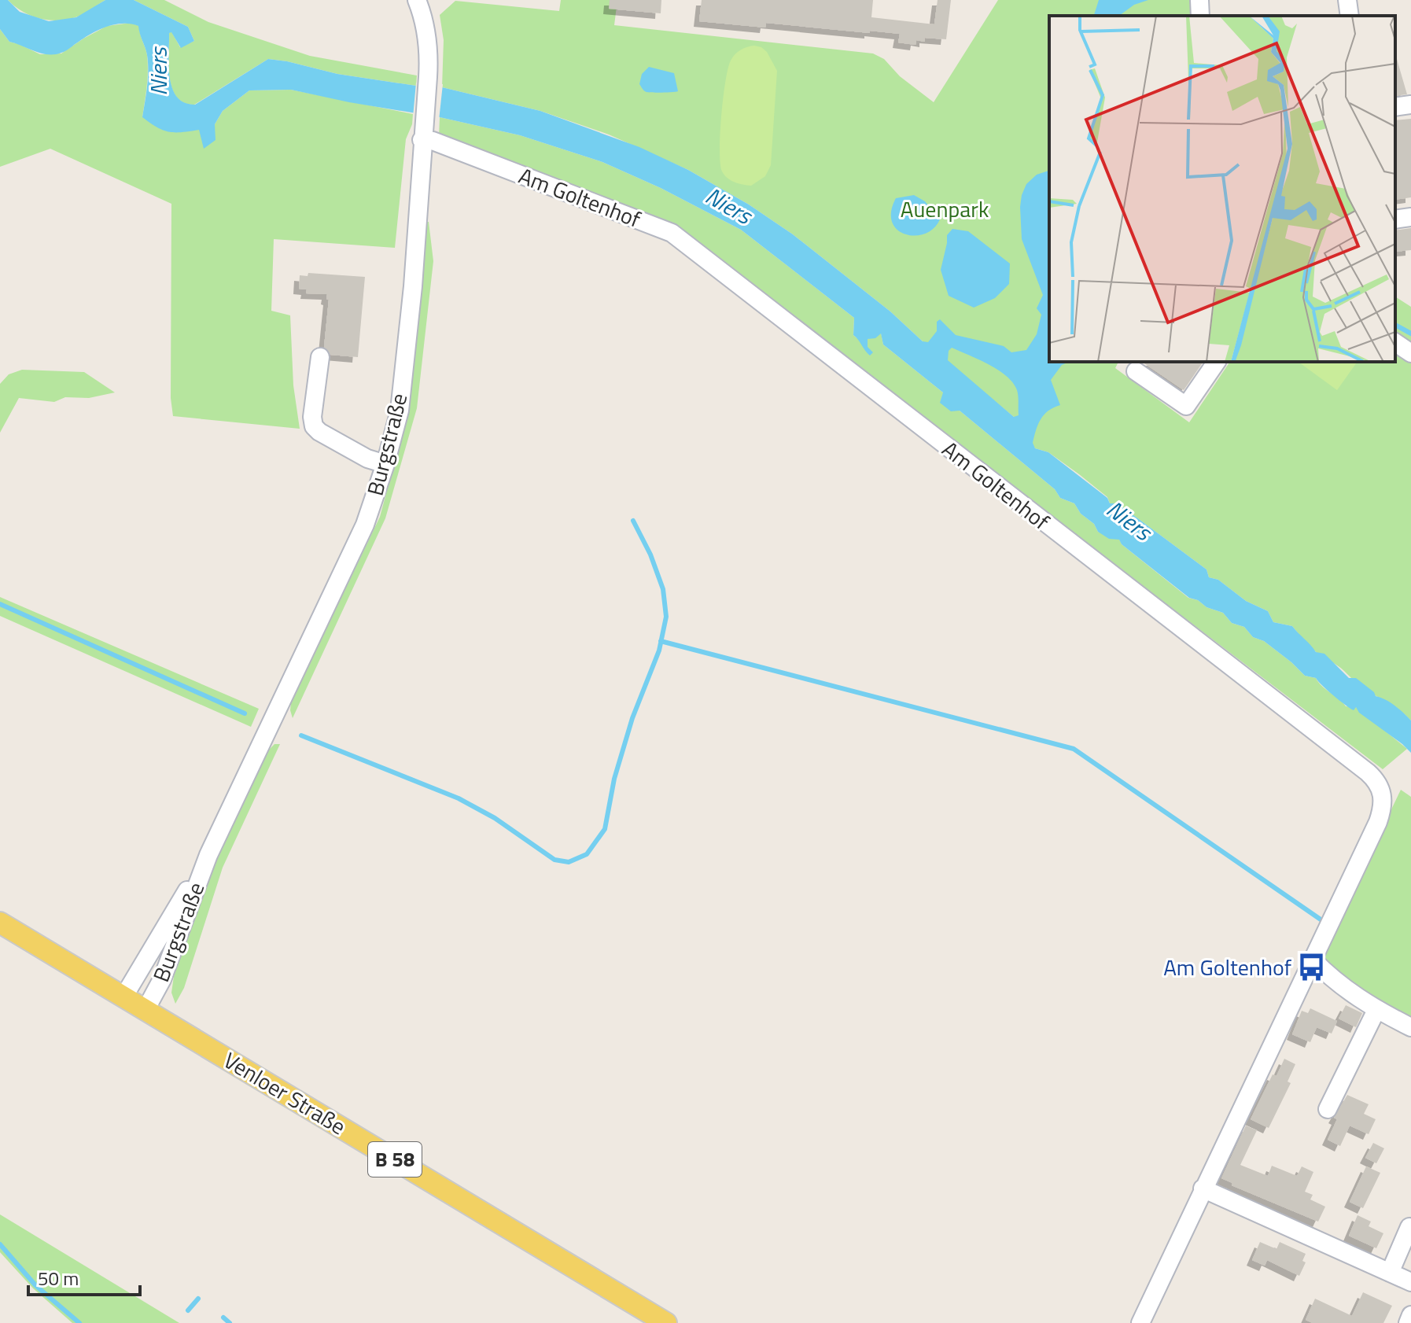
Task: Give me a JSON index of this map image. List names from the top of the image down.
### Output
{
  "streets": {
    "main road": ["Venloer Straße", "B 58"],
    "street": ["Am Goltenhof", "Burgstraße"]
  },
  "crossings": [
    ["Am Goltenhof", "Burgstraße"],
    ["Burgstraße", "Venloer Straße"]
  ],
  "water": ["Niers"],
  "parks": ["Auenpark"],
  "places": {
    "bus stop": ["Am Goltenhof"]
  },
  "scale_bar": "50 m"
}
